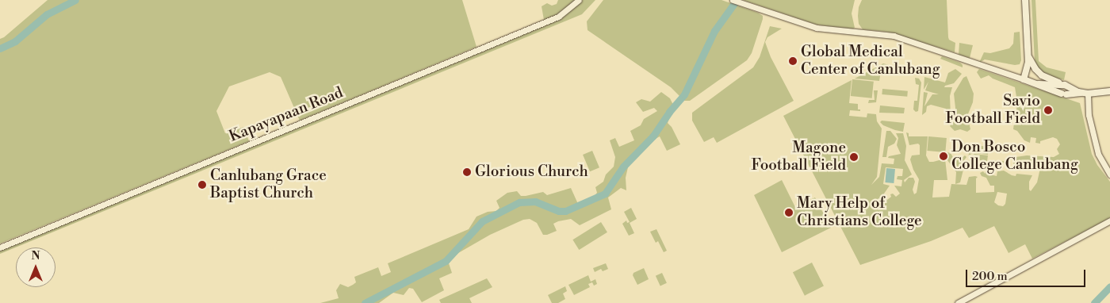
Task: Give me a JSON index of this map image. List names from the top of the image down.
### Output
{
  "streets": {
    "street": ["Kapayapaan Road"]
  },
  "places": [
    "Global Medical Center of Canlubang",
    "Savio Football Field",
    "Don Bosco College Canlubang",
    "Magone Football Field",
    "Glorious Church",
    "Canlubang Grace Baptist Church",
    "Mary Help of Christians College"
  ],
  "scale_bar": "200 m",
  "north": "top"
}
